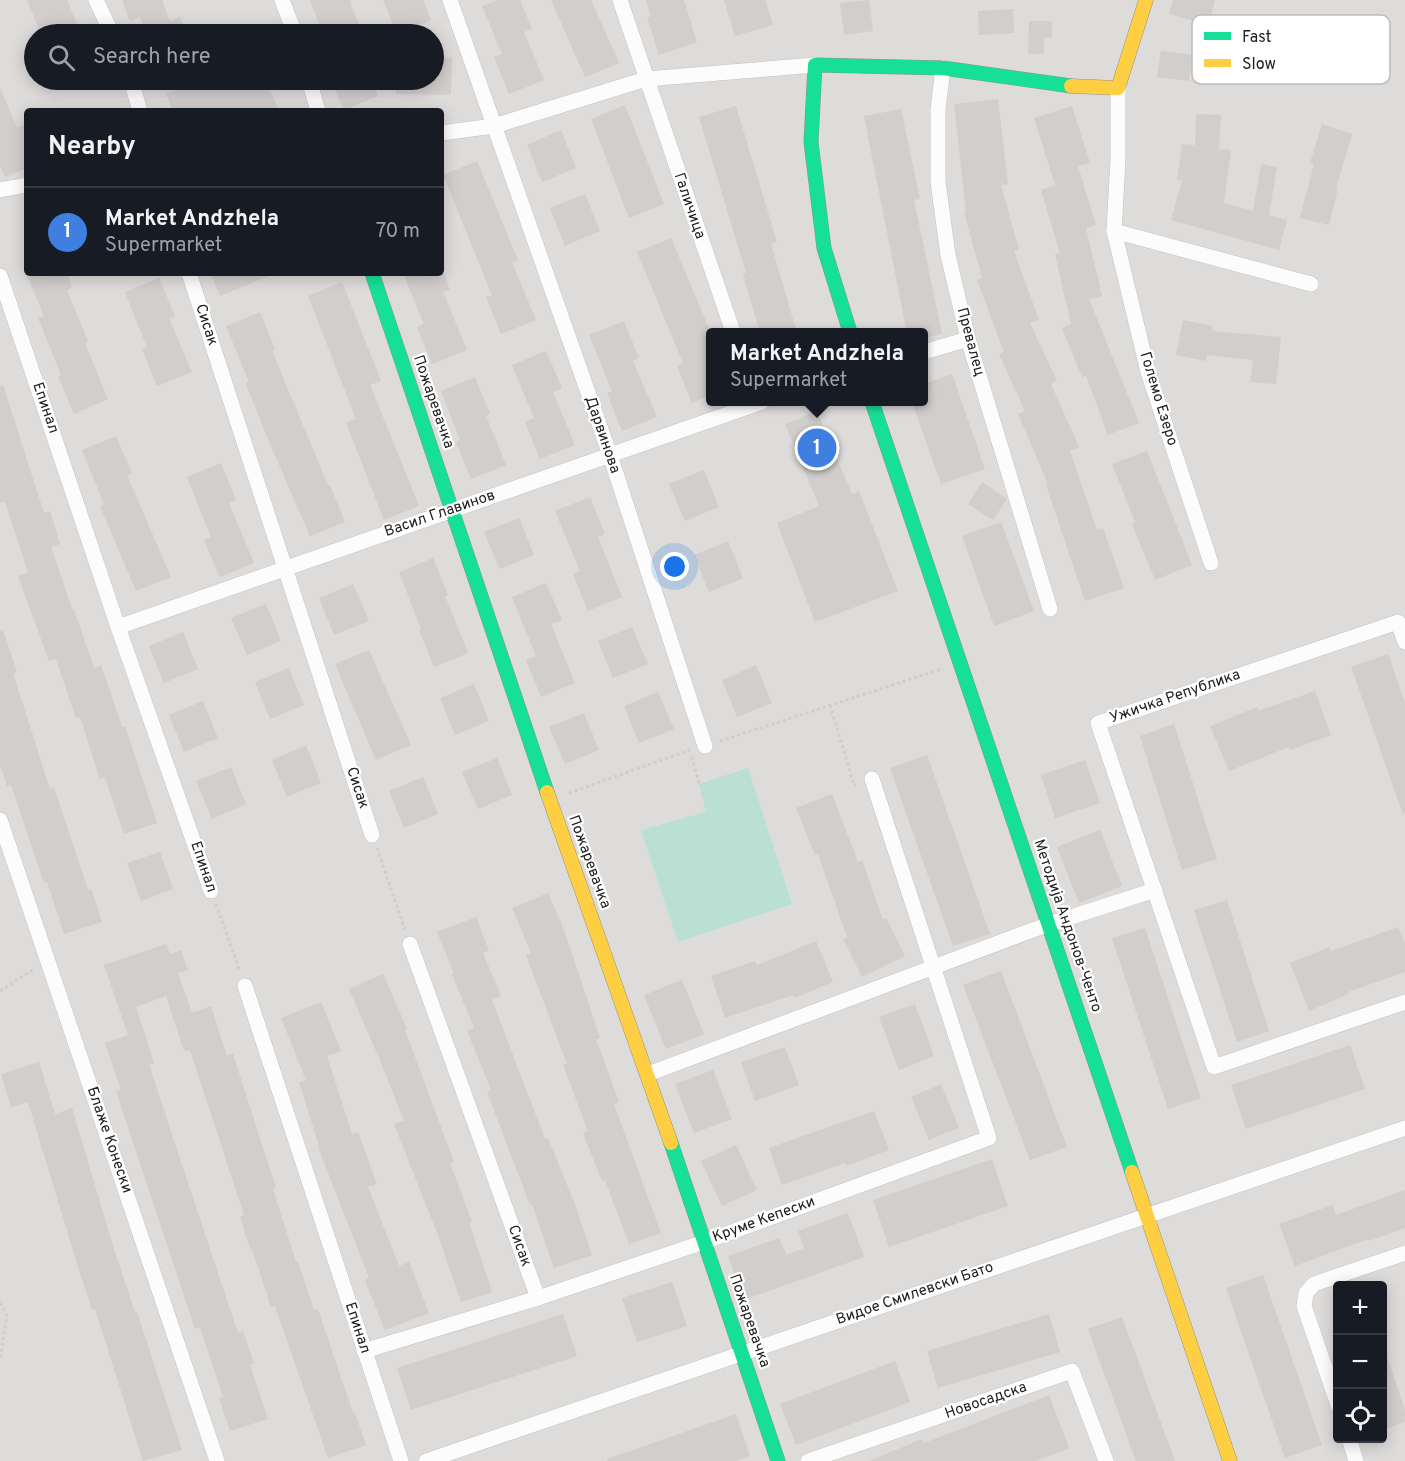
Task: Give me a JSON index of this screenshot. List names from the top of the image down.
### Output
{
  "streets": {
    "street": [
      "Галичица",
      "Сисак",
      "Превалец",
      "Големо Езеро",
      "Пожаревачка",
      "Епинал",
      "Дарвинова",
      "Васил Главинов",
      "Ужичка Република",
      "Методија Андонов-Ченто",
      "Блаже Конески",
      "Круме Кепески",
      "Видое Смилевски Бато",
      "Новосадска"
    ]
  },
  "crossings": [
    ["Сисак", "Васил Главинов"],
    ["Сисак", "Круме Кепески"],
    ["Пожаревачка", "Васил Главинов"],
    ["Пожаревачка", "Круме Кепески"],
    ["Пожаревачка", "Видое Смилевски Бато"],
    ["Епинал", "Васил Главинов"],
    ["Епинал", "Круме Кепески"],
    ["Дарвинова", "Васил Главинов"],
    ["Методија Андонов-Ченто", "Видое Смилевски Бато"]
  ],
  "legend": ["Fast", "Slow"],
  "page": {
    "search": "Search here",
    "heading": "Nearby",
    "list": [
      {
        "mark": "1",
        "name": "Market Andzhela",
        "note": "Supermarket",
        "value": "70 m"
      }
    ],
    "popup": ["Market Andzhela", "Supermarket"],
    "pins": "1",
    "map_buttons": ["+", "−"]
  }
}
